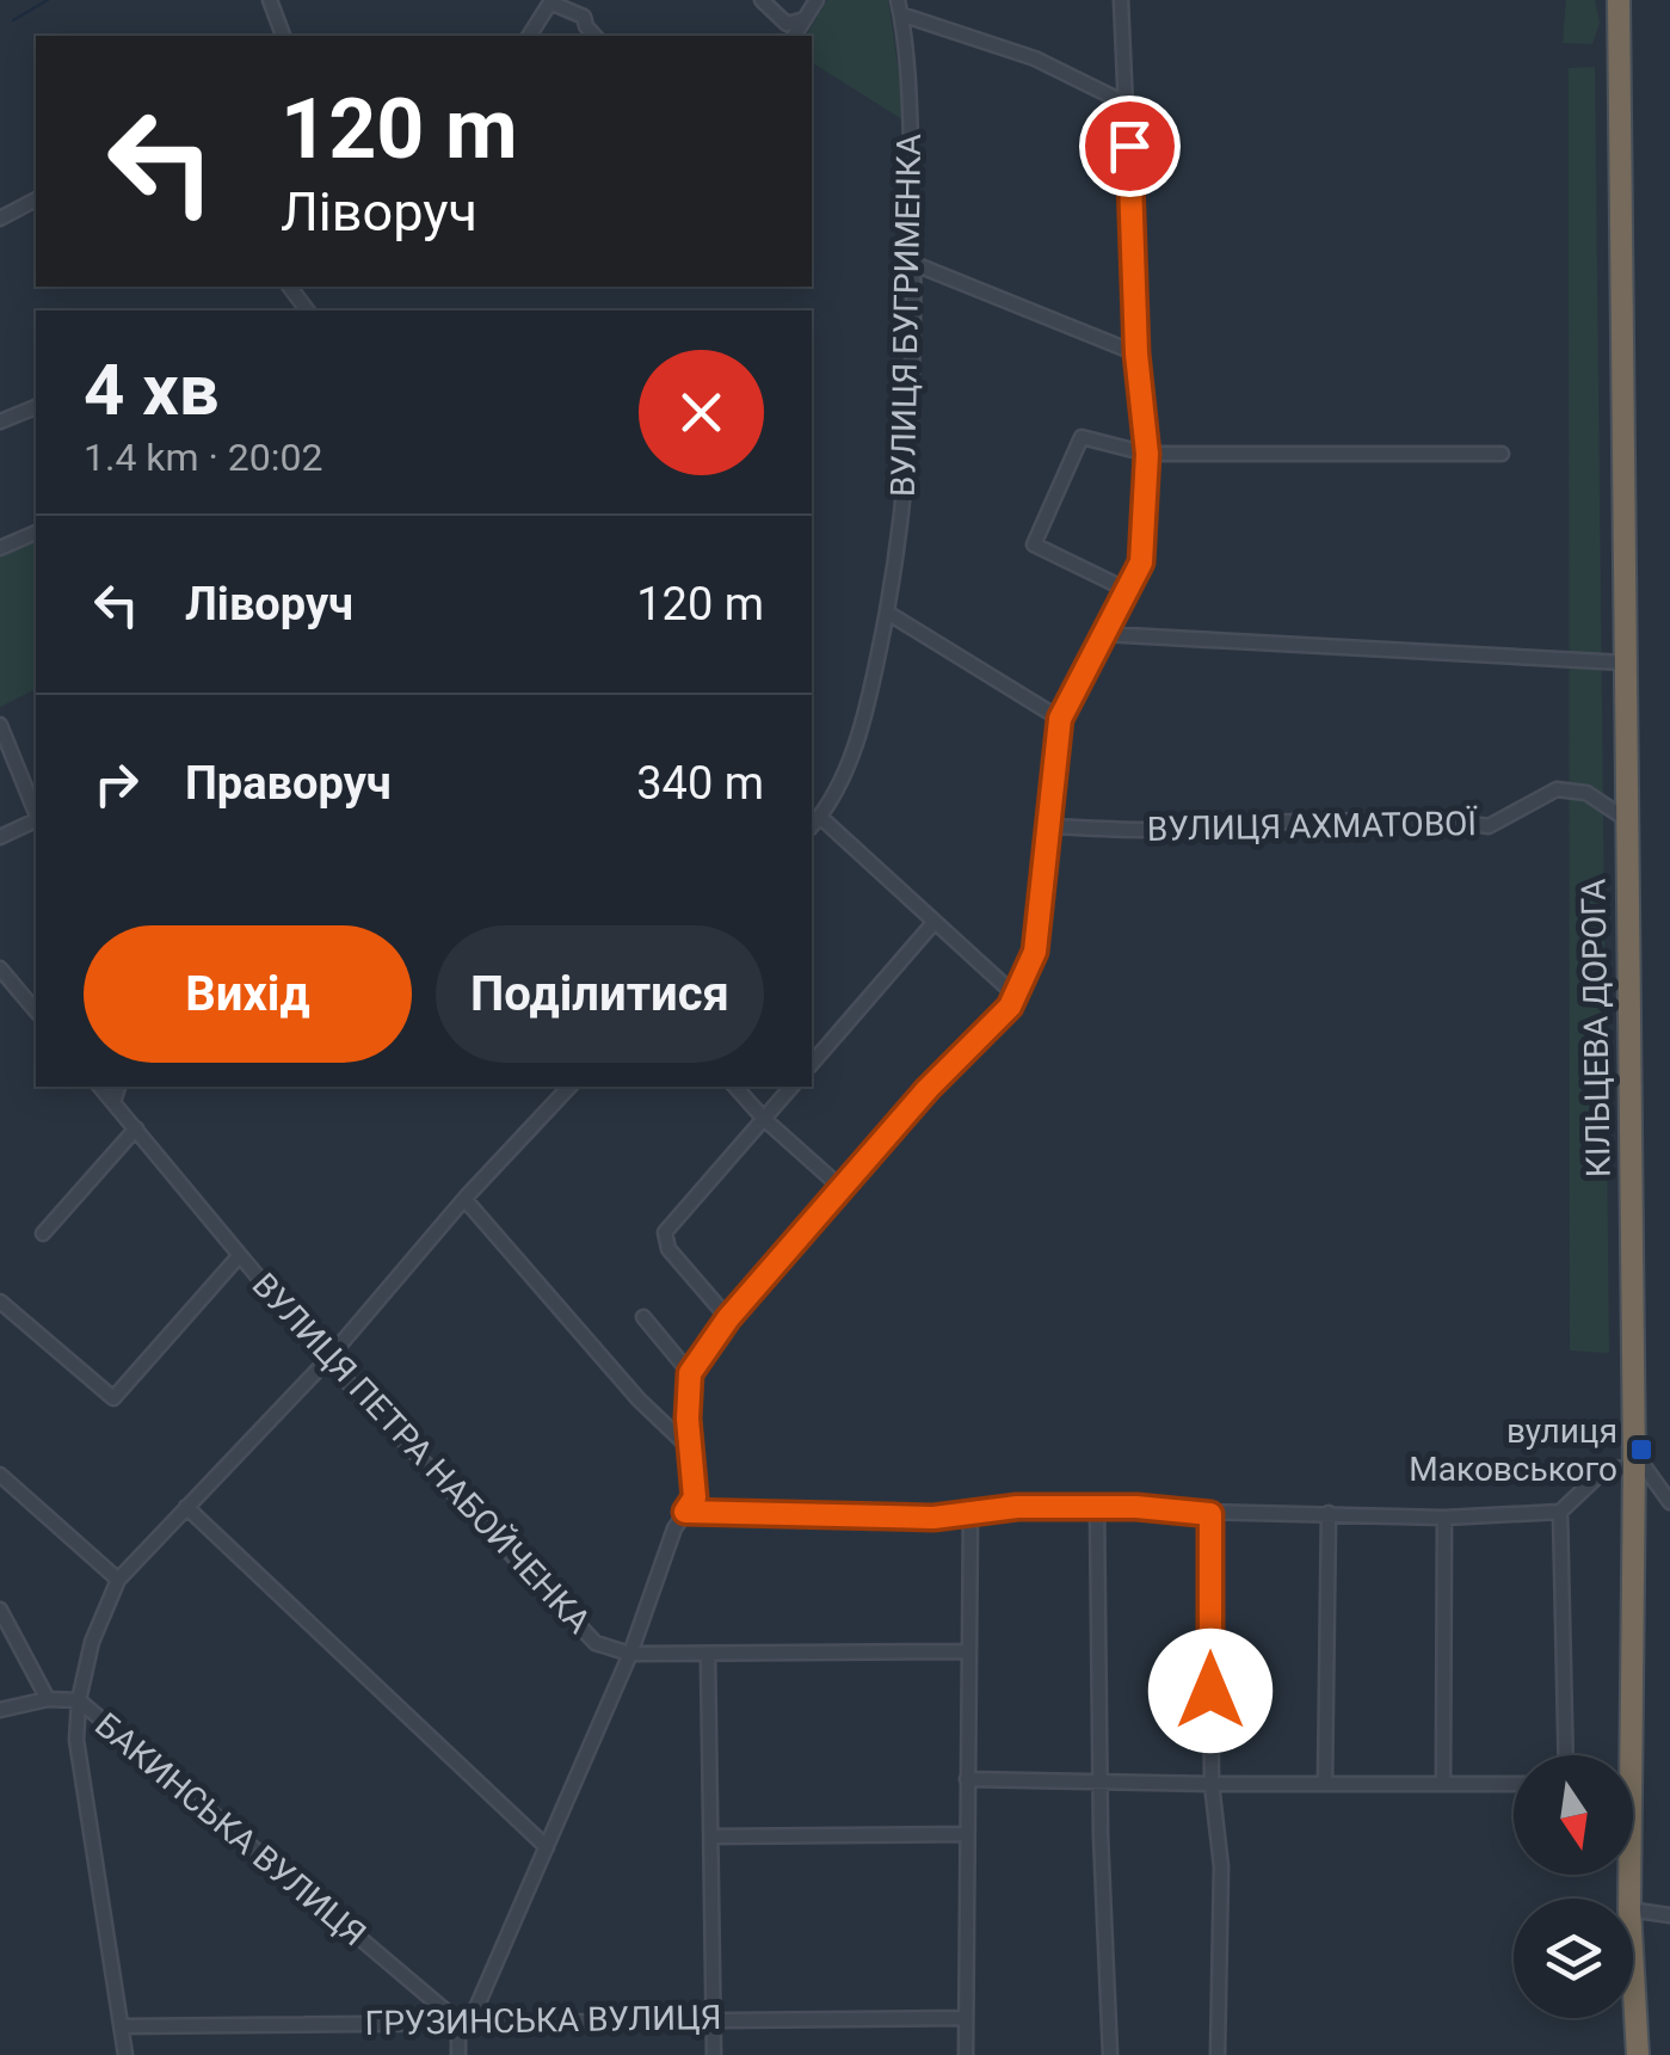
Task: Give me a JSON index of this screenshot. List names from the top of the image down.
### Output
{
  "streets": {
    "highway": ["КІЛЬЦЕВА ДОРОГА"],
    "street": [
      "ВУЛИЦЯ БУГРИМЕНКА",
      "ВУЛИЦЯ АХМАТОВОЇ",
      "ВУЛИЦЯ ПЕТРА НАБОЙЧЕНКА",
      "БАКИНСЬКА ВУЛИЦЯ",
      "ГРУЗИНСЬКА ВУЛИЦЯ"
    ]
  },
  "crossings": [
    ["ВУЛИЦЯ АХМАТОВОЇ", "КІЛЬЦЕВА ДОРОГА"],
    ["БАКИНСЬКА ВУЛИЦЯ", "ГРУЗИНСЬКА ВУЛИЦЯ"]
  ],
  "places": {
    "transit": ["вулиця Маковського"]
  },
  "north": "bottom",
  "page": {
    "turn": ["120 m", "Ліворуч"],
    "heading": ["4 хв", "1.4 km · 20:02"],
    "list": [
      {
        "name": "Ліворуч",
        "value": "120 m"
      },
      {
        "name": "Праворуч",
        "value": "340 m"
      }
    ],
    "buttons": ["Вихід", "Поділитися"]
  }
}
